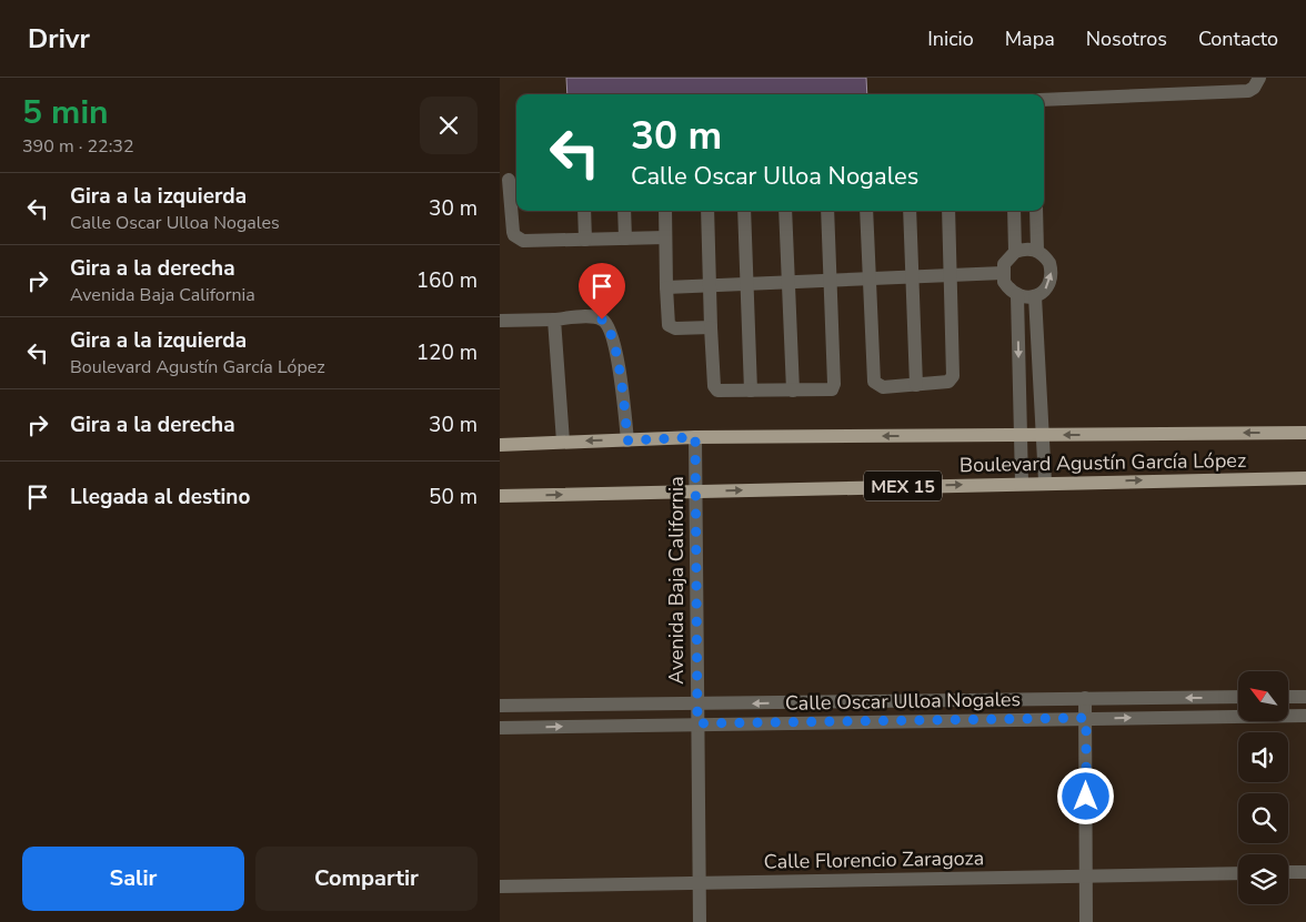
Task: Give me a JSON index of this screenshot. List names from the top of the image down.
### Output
{
  "streets": {
    "main road": ["Boulevard Agustín García López", "MEX 15"],
    "street": ["Avenida Baja California", "Calle Oscar Ulloa Nogales", "Calle Florencio Zaragoza"]
  },
  "crossings": [
    ["Boulevard Agustín García López", "Avenida Baja California"],
    ["Avenida Baja California", "Calle Oscar Ulloa Nogales"],
    ["Avenida Baja California", "Calle Florencio Zaragoza"]
  ],
  "north": "top left",
  "page": {
    "header": "Drivr",
    "nav": [
      "Inicio",
      "Mapa",
      "Nosotros",
      "Contacto"
    ],
    "heading": ["5 min", "390 m · 22:32"],
    "turn": ["30 m", "Calle Oscar Ulloa Nogales"],
    "list": [
      {
        "name": "Gira a la izquierda",
        "note": "Calle Oscar Ulloa Nogales",
        "value": "30 m"
      },
      {
        "name": "Gira a la derecha",
        "note": "Avenida Baja California",
        "value": "160 m"
      },
      {
        "name": "Gira a la izquierda",
        "note": "Boulevard Agustín García López",
        "value": "120 m"
      },
      {
        "name": "Gira a la derecha",
        "value": "30 m"
      },
      {
        "name": "Llegada al destino",
        "value": "50 m"
      }
    ],
    "buttons": ["Salir", "Compartir"]
  }
}
